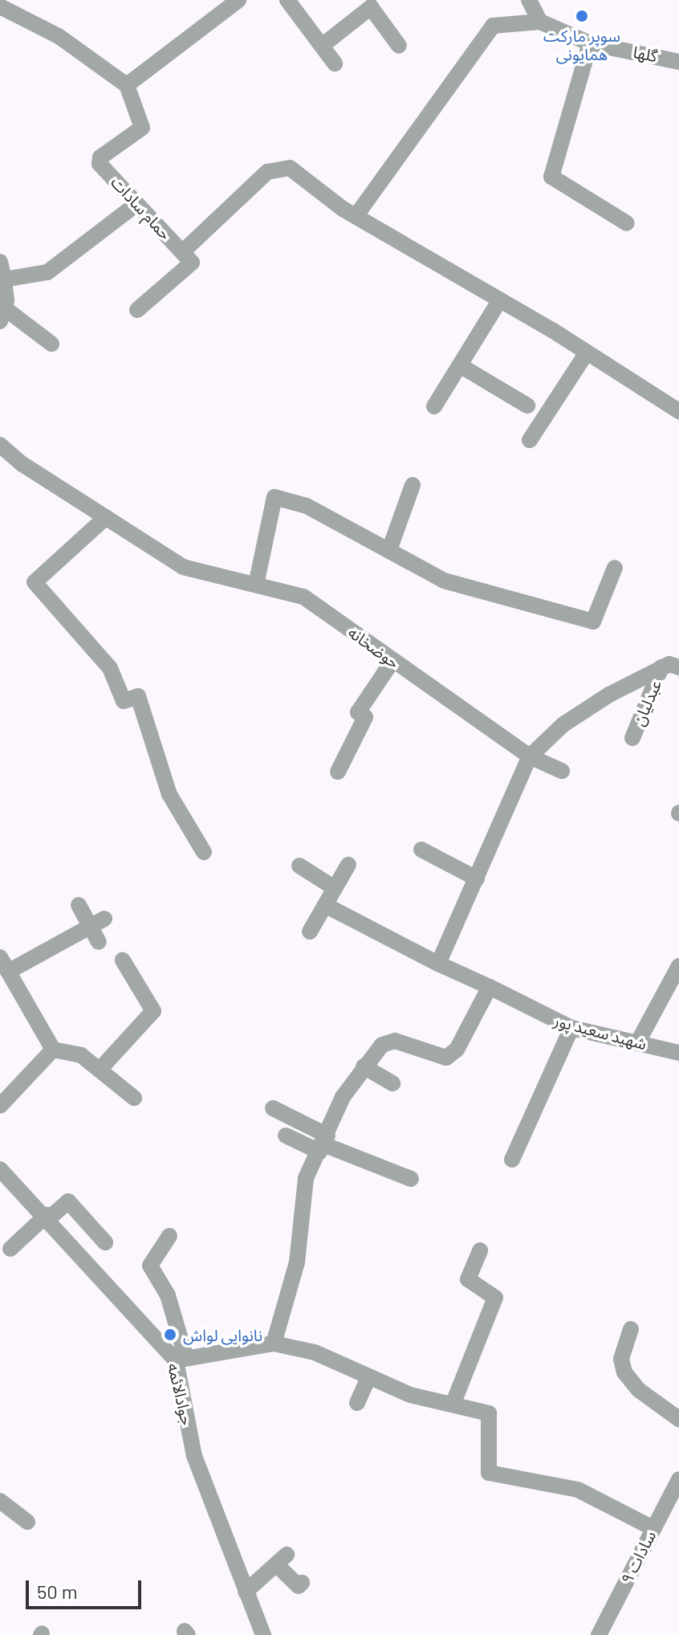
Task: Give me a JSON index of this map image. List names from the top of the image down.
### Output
{
  "streets": {
    "street": [
      "گلها",
      "حمام سادات",
      "حوضخانه",
      "عبدلیان",
      "شهید سعید پور",
      "جوادالائمه",
      "سادات ۹"
    ]
  },
  "places": ["سوپر مارکت همایونی", "نانوایی لواش"],
  "scale_bar": "50 m"
}
